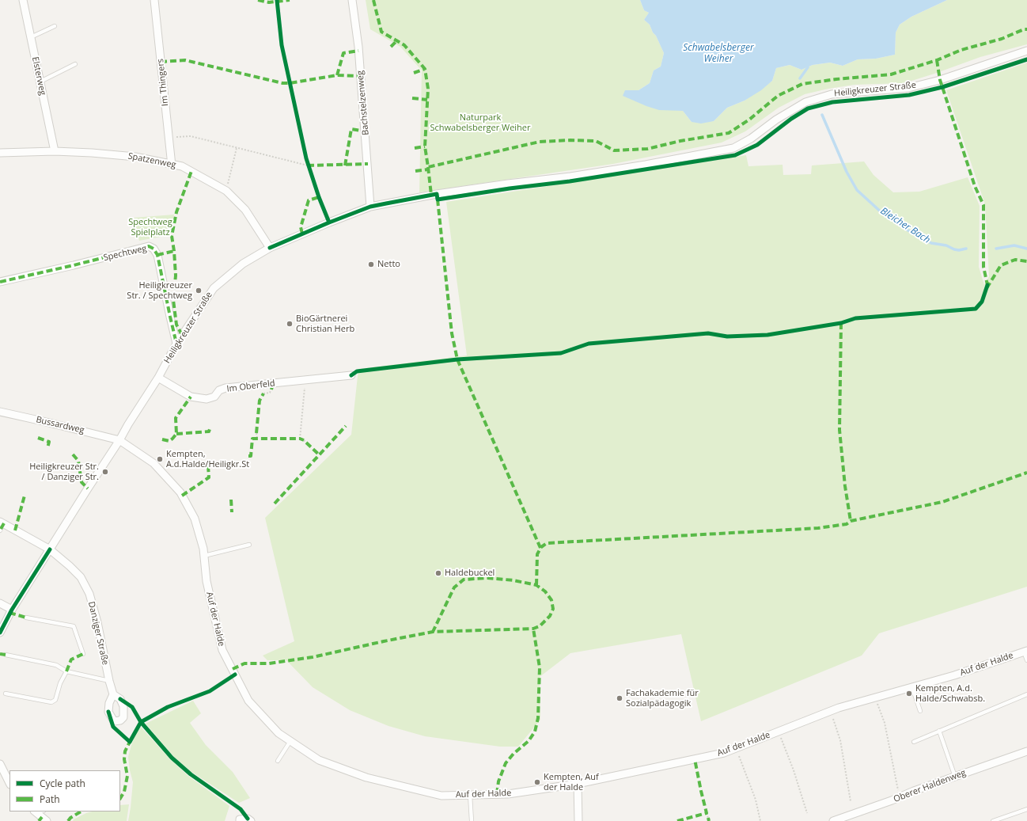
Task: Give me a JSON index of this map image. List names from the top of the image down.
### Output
{
  "streets": {
    "street": [
      "Elsterweg",
      "Im Thingers",
      "Heiligkreuzer Straße",
      "Bachstelzenweg",
      "Spatzenweg",
      "Spechtweg",
      "Im Oberfeld",
      "Bussardweg",
      "Auf der Halde",
      "Danziger Straße",
      "Oberer Haldenweg"
    ]
  },
  "crossings": [
    ["Elsterweg", "Spatzenweg"],
    ["Im Thingers", "Spatzenweg"],
    ["Heiligkreuzer Straße", "Bachstelzenweg"],
    ["Heiligkreuzer Straße", "Spatzenweg"],
    ["Heiligkreuzer Straße", "Spechtweg"],
    ["Heiligkreuzer Straße", "Im Oberfeld"],
    ["Heiligkreuzer Straße", "Bussardweg"],
    ["Heiligkreuzer Straße", "Auf der Halde"],
    ["Heiligkreuzer Straße", "Danziger Straße"],
    ["Bussardweg", "Auf der Halde"]
  ],
  "water": ["Schwabelsberger Weiher", "Bleicher Bach"],
  "parks": ["Naturpark Schwabelsberger Weiher", "Spechtweg Spielplatz"],
  "places": [
    "Netto",
    "Heiligkreuzer Str. / Spechtweg",
    "BioGärtnerei Christian Herb",
    "Kempten, A.d.Halde/Heiligkr.St",
    "Heiligkreuzer Str. / Danziger Str.",
    "Haldebuckel",
    "Kempten, A.d. Halde/Schwabsb.",
    "Fachakademie für Sozialpädagogik",
    "Kempten, Auf der Halde"
  ],
  "legend": ["Cycle path", "Path"]
}
